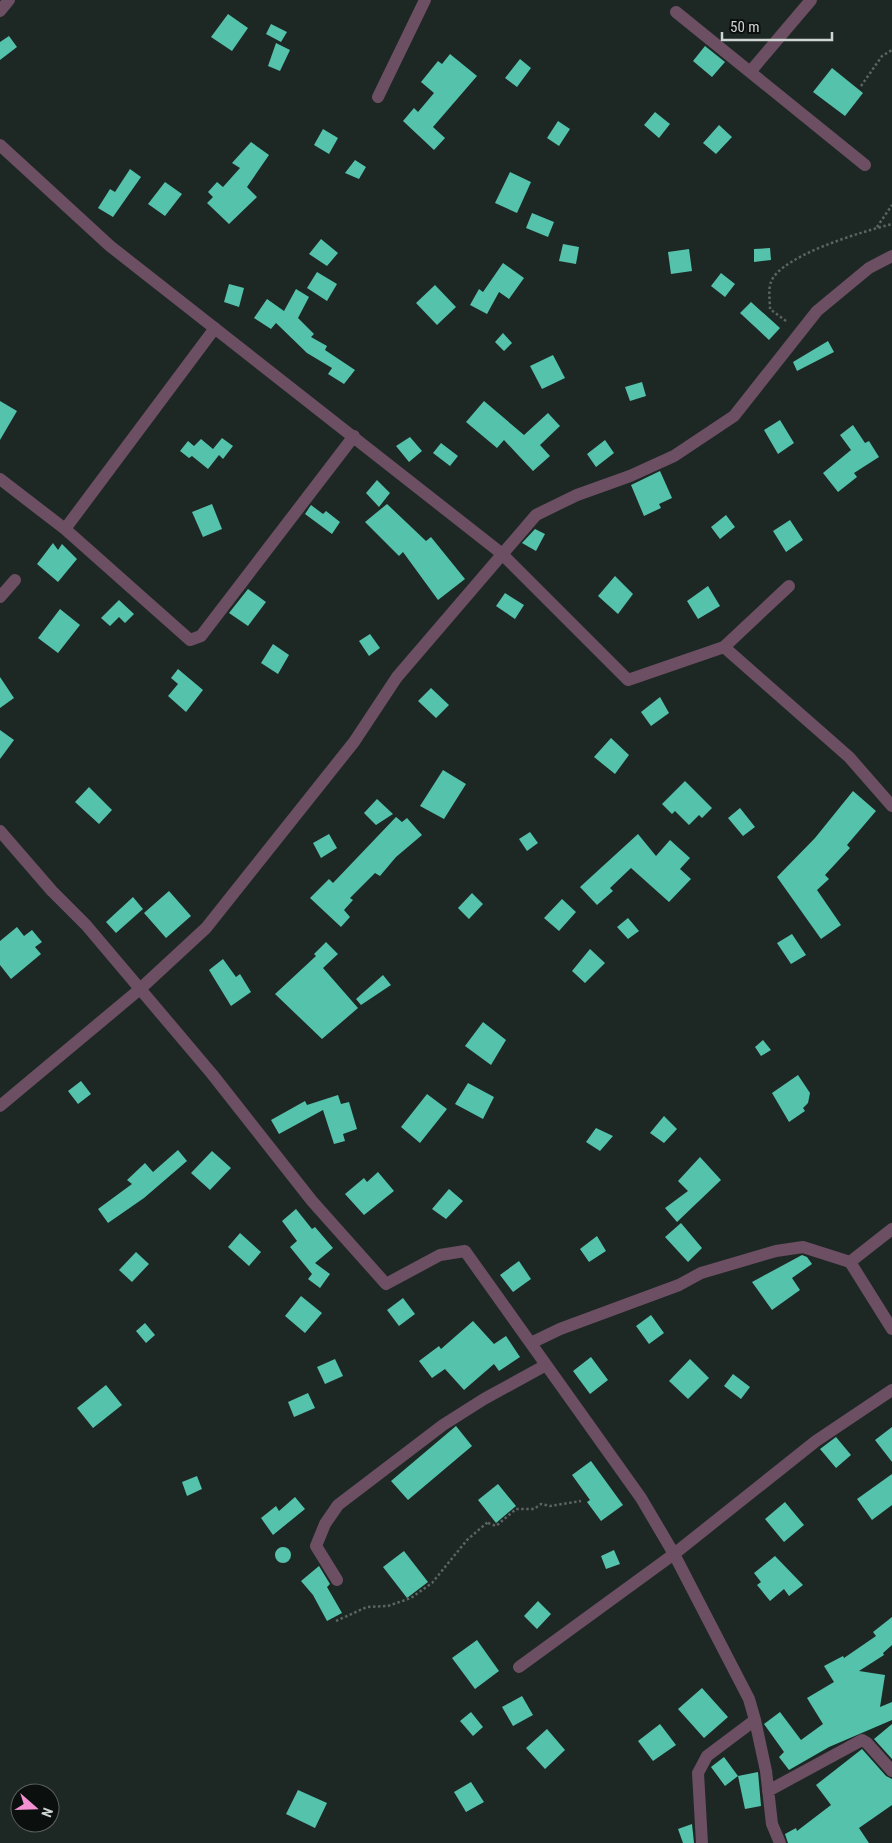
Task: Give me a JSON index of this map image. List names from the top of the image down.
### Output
{
  "scale_bar": "50 m",
  "north": "right"
}
